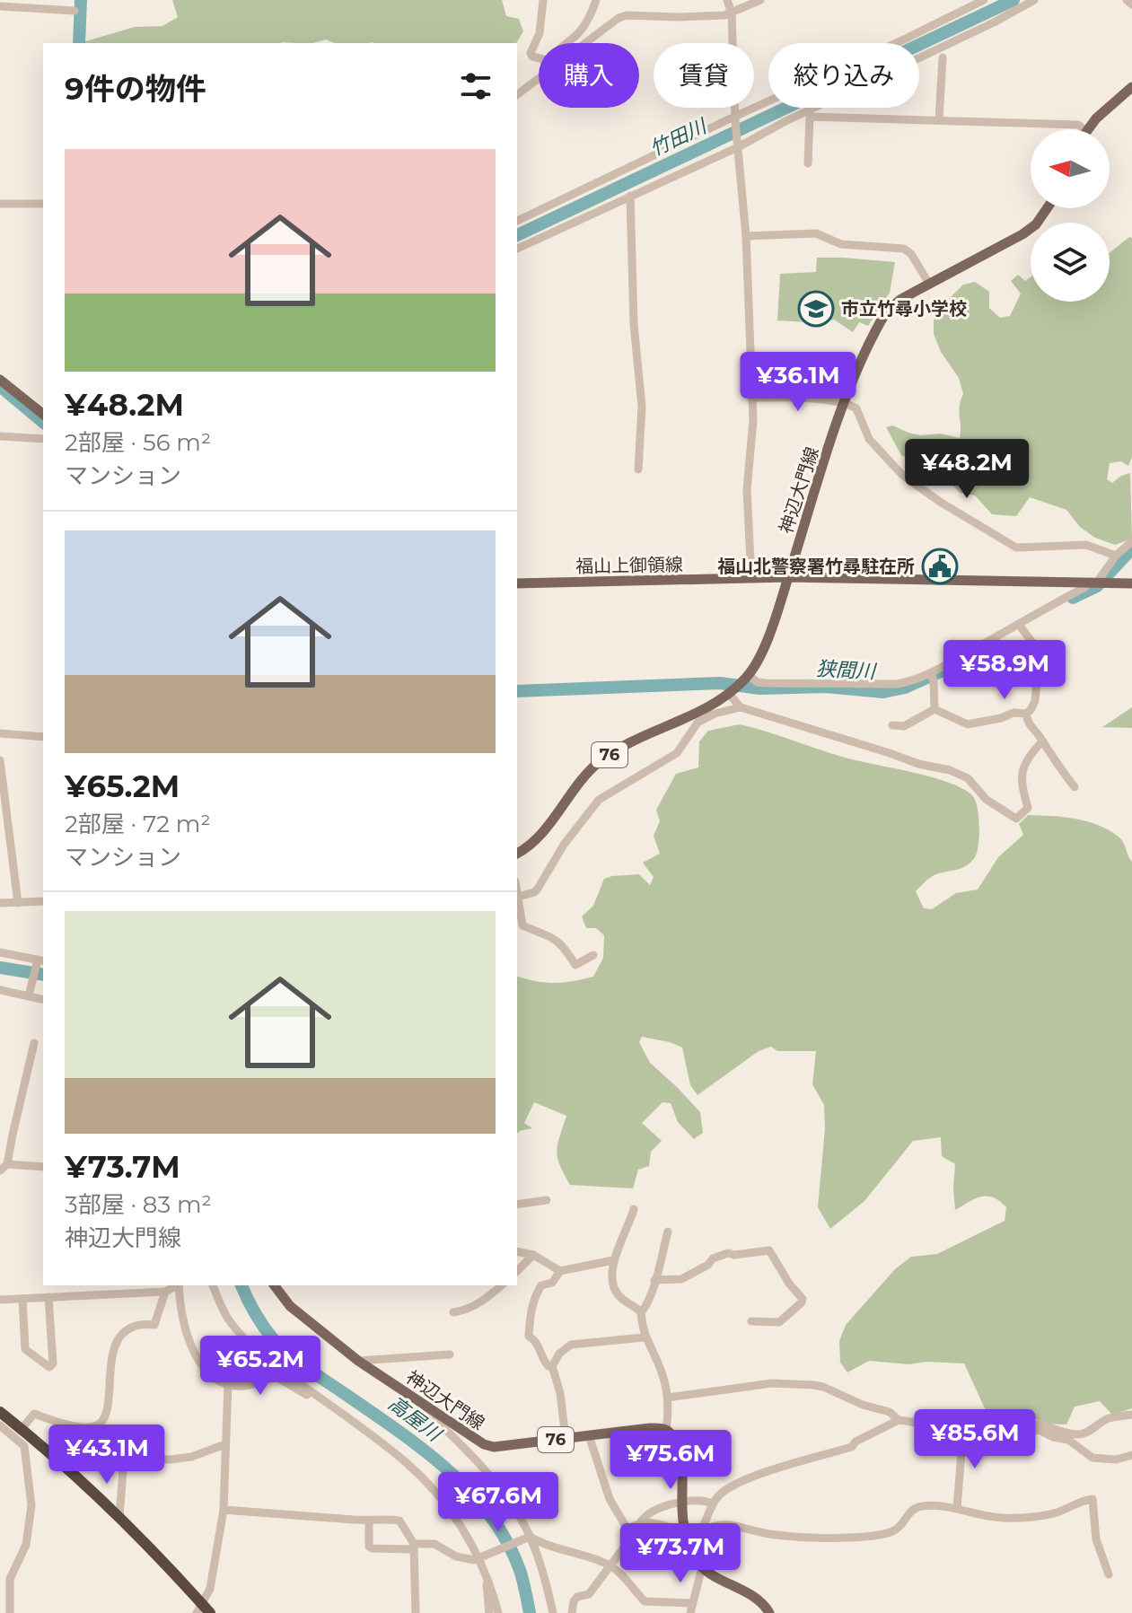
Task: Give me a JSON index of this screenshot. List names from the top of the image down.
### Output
{
  "streets": {
    "main road": ["神辺大門線", "福山上御領線", "76"]
  },
  "crossings": [
    ["神辺大門線", "福山上御領線"]
  ],
  "water": ["竹田川", "狭間川", "高屋川"],
  "places": {
    "school or university": ["市立竹尋小学校"],
    "public building": ["福山北警察署竹尋駐在所"]
  },
  "north": "left",
  "page": {
    "chip": ["購入", "賃貸", "絞り込み"],
    "heading": "9件の物件",
    "list": [
      {
        "name": "¥48.2M",
        "note": "2部屋 · 56 m² · マンション"
      },
      {
        "name": "¥65.2M",
        "note": "2部屋 · 72 m² · マンション"
      },
      {
        "name": "¥73.7M",
        "note": "3部屋 · 83 m² · 神辺大門線"
      }
    ],
    "price": [
      "¥36.1M",
      "¥48.2M",
      "¥58.9M",
      "¥65.2M",
      "¥85.6M",
      "¥43.1M",
      "¥75.6M",
      "¥67.6M",
      "¥73.7M"
    ]
  }
}
